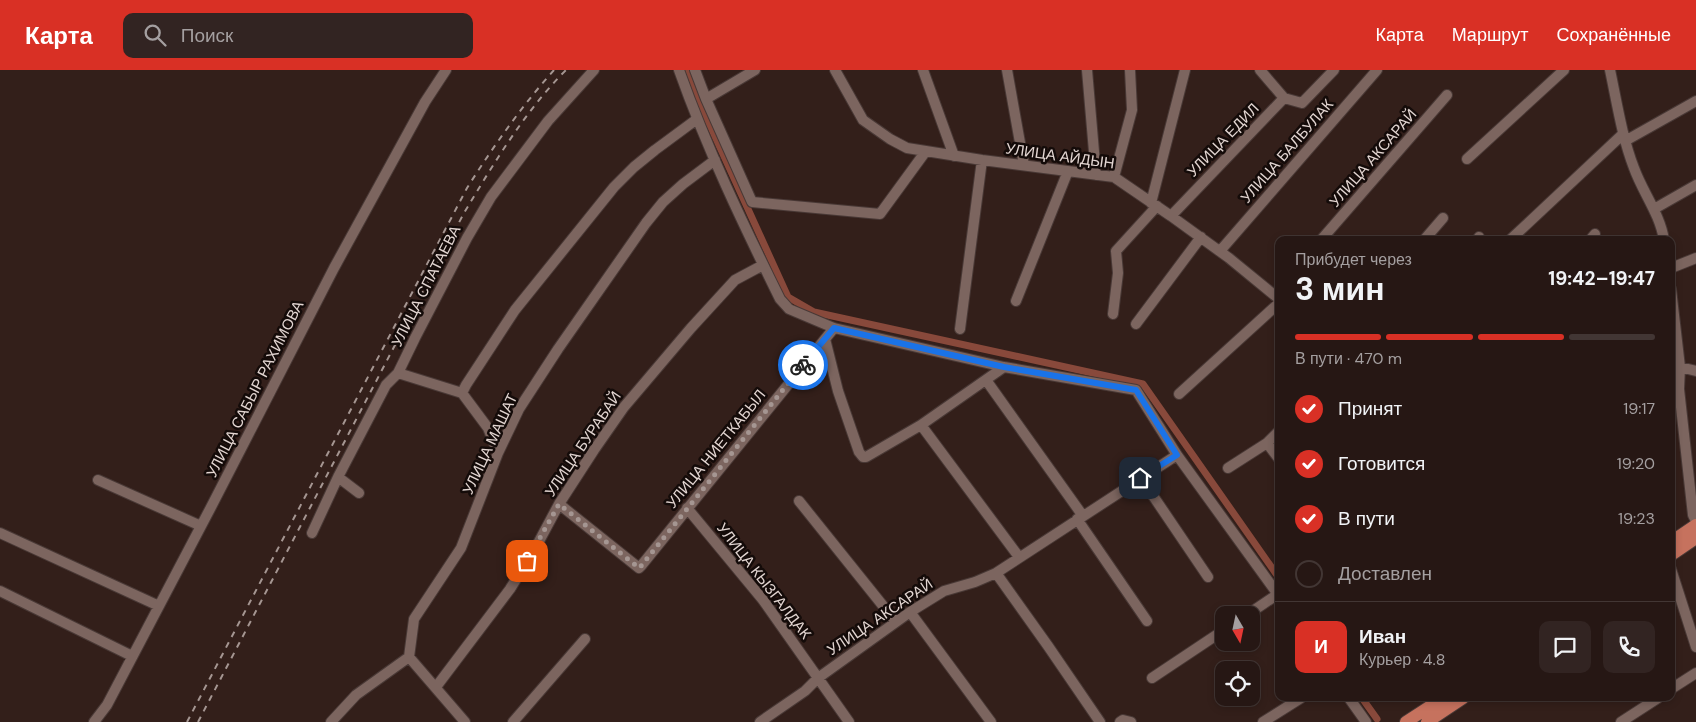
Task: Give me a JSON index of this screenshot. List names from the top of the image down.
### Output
{
  "streets": {
    "street": [
      "УЛИЦА ЕДИЛ",
      "УЛИЦА БАЛБУЛАК",
      "УЛИЦА АЙДЫН",
      "УЛИЦА АКСАРАЙ",
      "УЛИЦА СПАТАЕВА",
      "УЛИЦА САБЫР РАХИМОВА",
      "УЛИЦА МАШАТ",
      "УЛИЦА БУРАБАЙ",
      "УЛИЦА НИЕТКАБЫЛ",
      "УЛИЦА КЫЗГАЛДАК"
    ]
  },
  "crossings": [
    ["УЛИЦА ЕДИЛ", "УЛИЦА БАЛБУЛАК"],
    ["УЛИЦА ЕДИЛ", "УЛИЦА АЙДЫН"],
    ["УЛИЦА БАЛБУЛАК", "УЛИЦА АЙДЫН"],
    ["УЛИЦА АКСАРАЙ", "УЛИЦА КЫЗГАЛДАК"],
    ["УЛИЦА БУРАБАЙ", "УЛИЦА НИЕТКАБЫЛ"],
    ["УЛИЦА НИЕТКАБЫЛ", "УЛИЦА КЫЗГАЛДАК"]
  ],
  "north": "bottom",
  "page": {
    "header": "Карта",
    "search": "Поиск",
    "nav": ["Карта", "Маршрут", "Сохранённые"],
    "heading": ["3 мин", "Прибудет через", "19:42–19:47"],
    "panel": ["Иван", "Курьер · 4.8"],
    "bar": "В пути · 470 m",
    "list": [
      ["Принят", "19:17"],
      ["Готовится", "19:20"],
      ["В пути", "19:23"],
      "Доставлен"
    ],
    "round": "И"
  }
}
